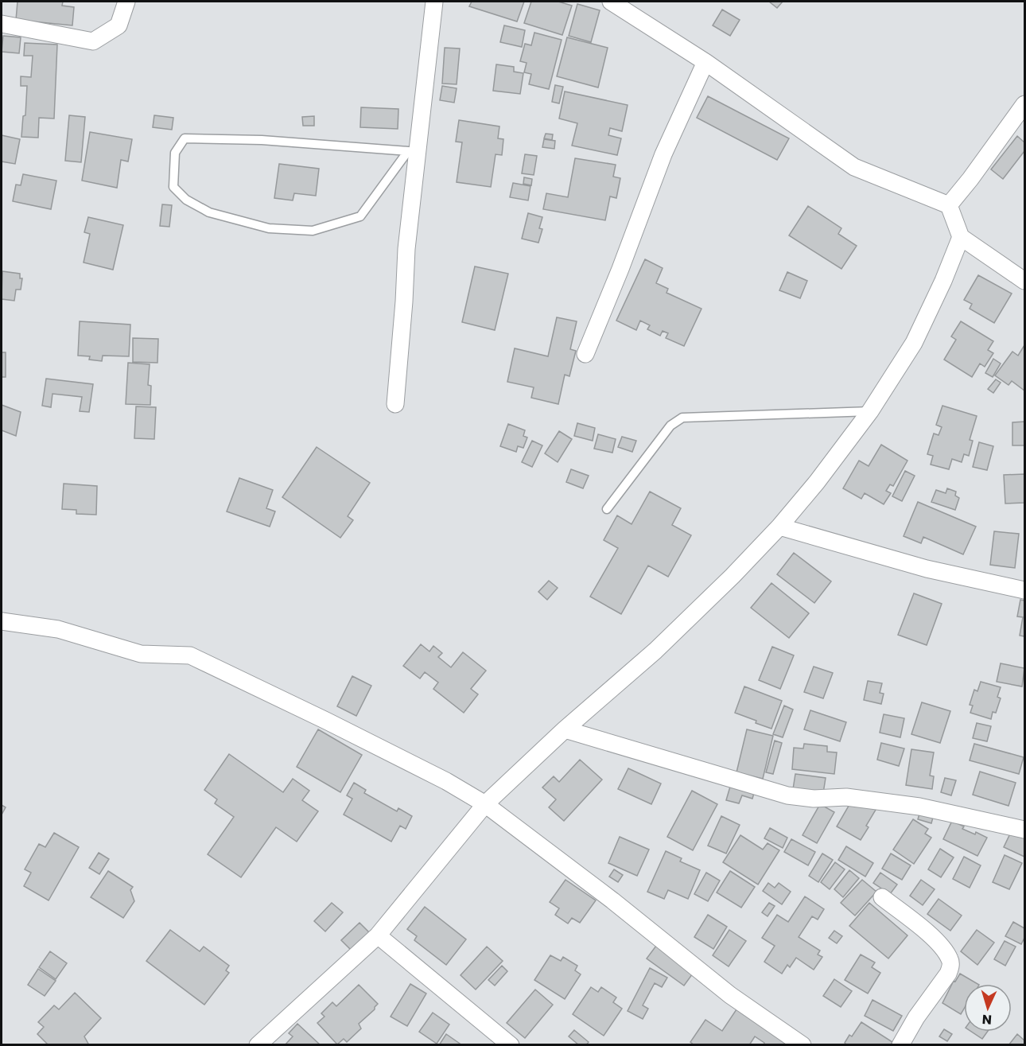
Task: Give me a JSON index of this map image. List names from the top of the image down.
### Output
{
  "north": "bottom"
}
